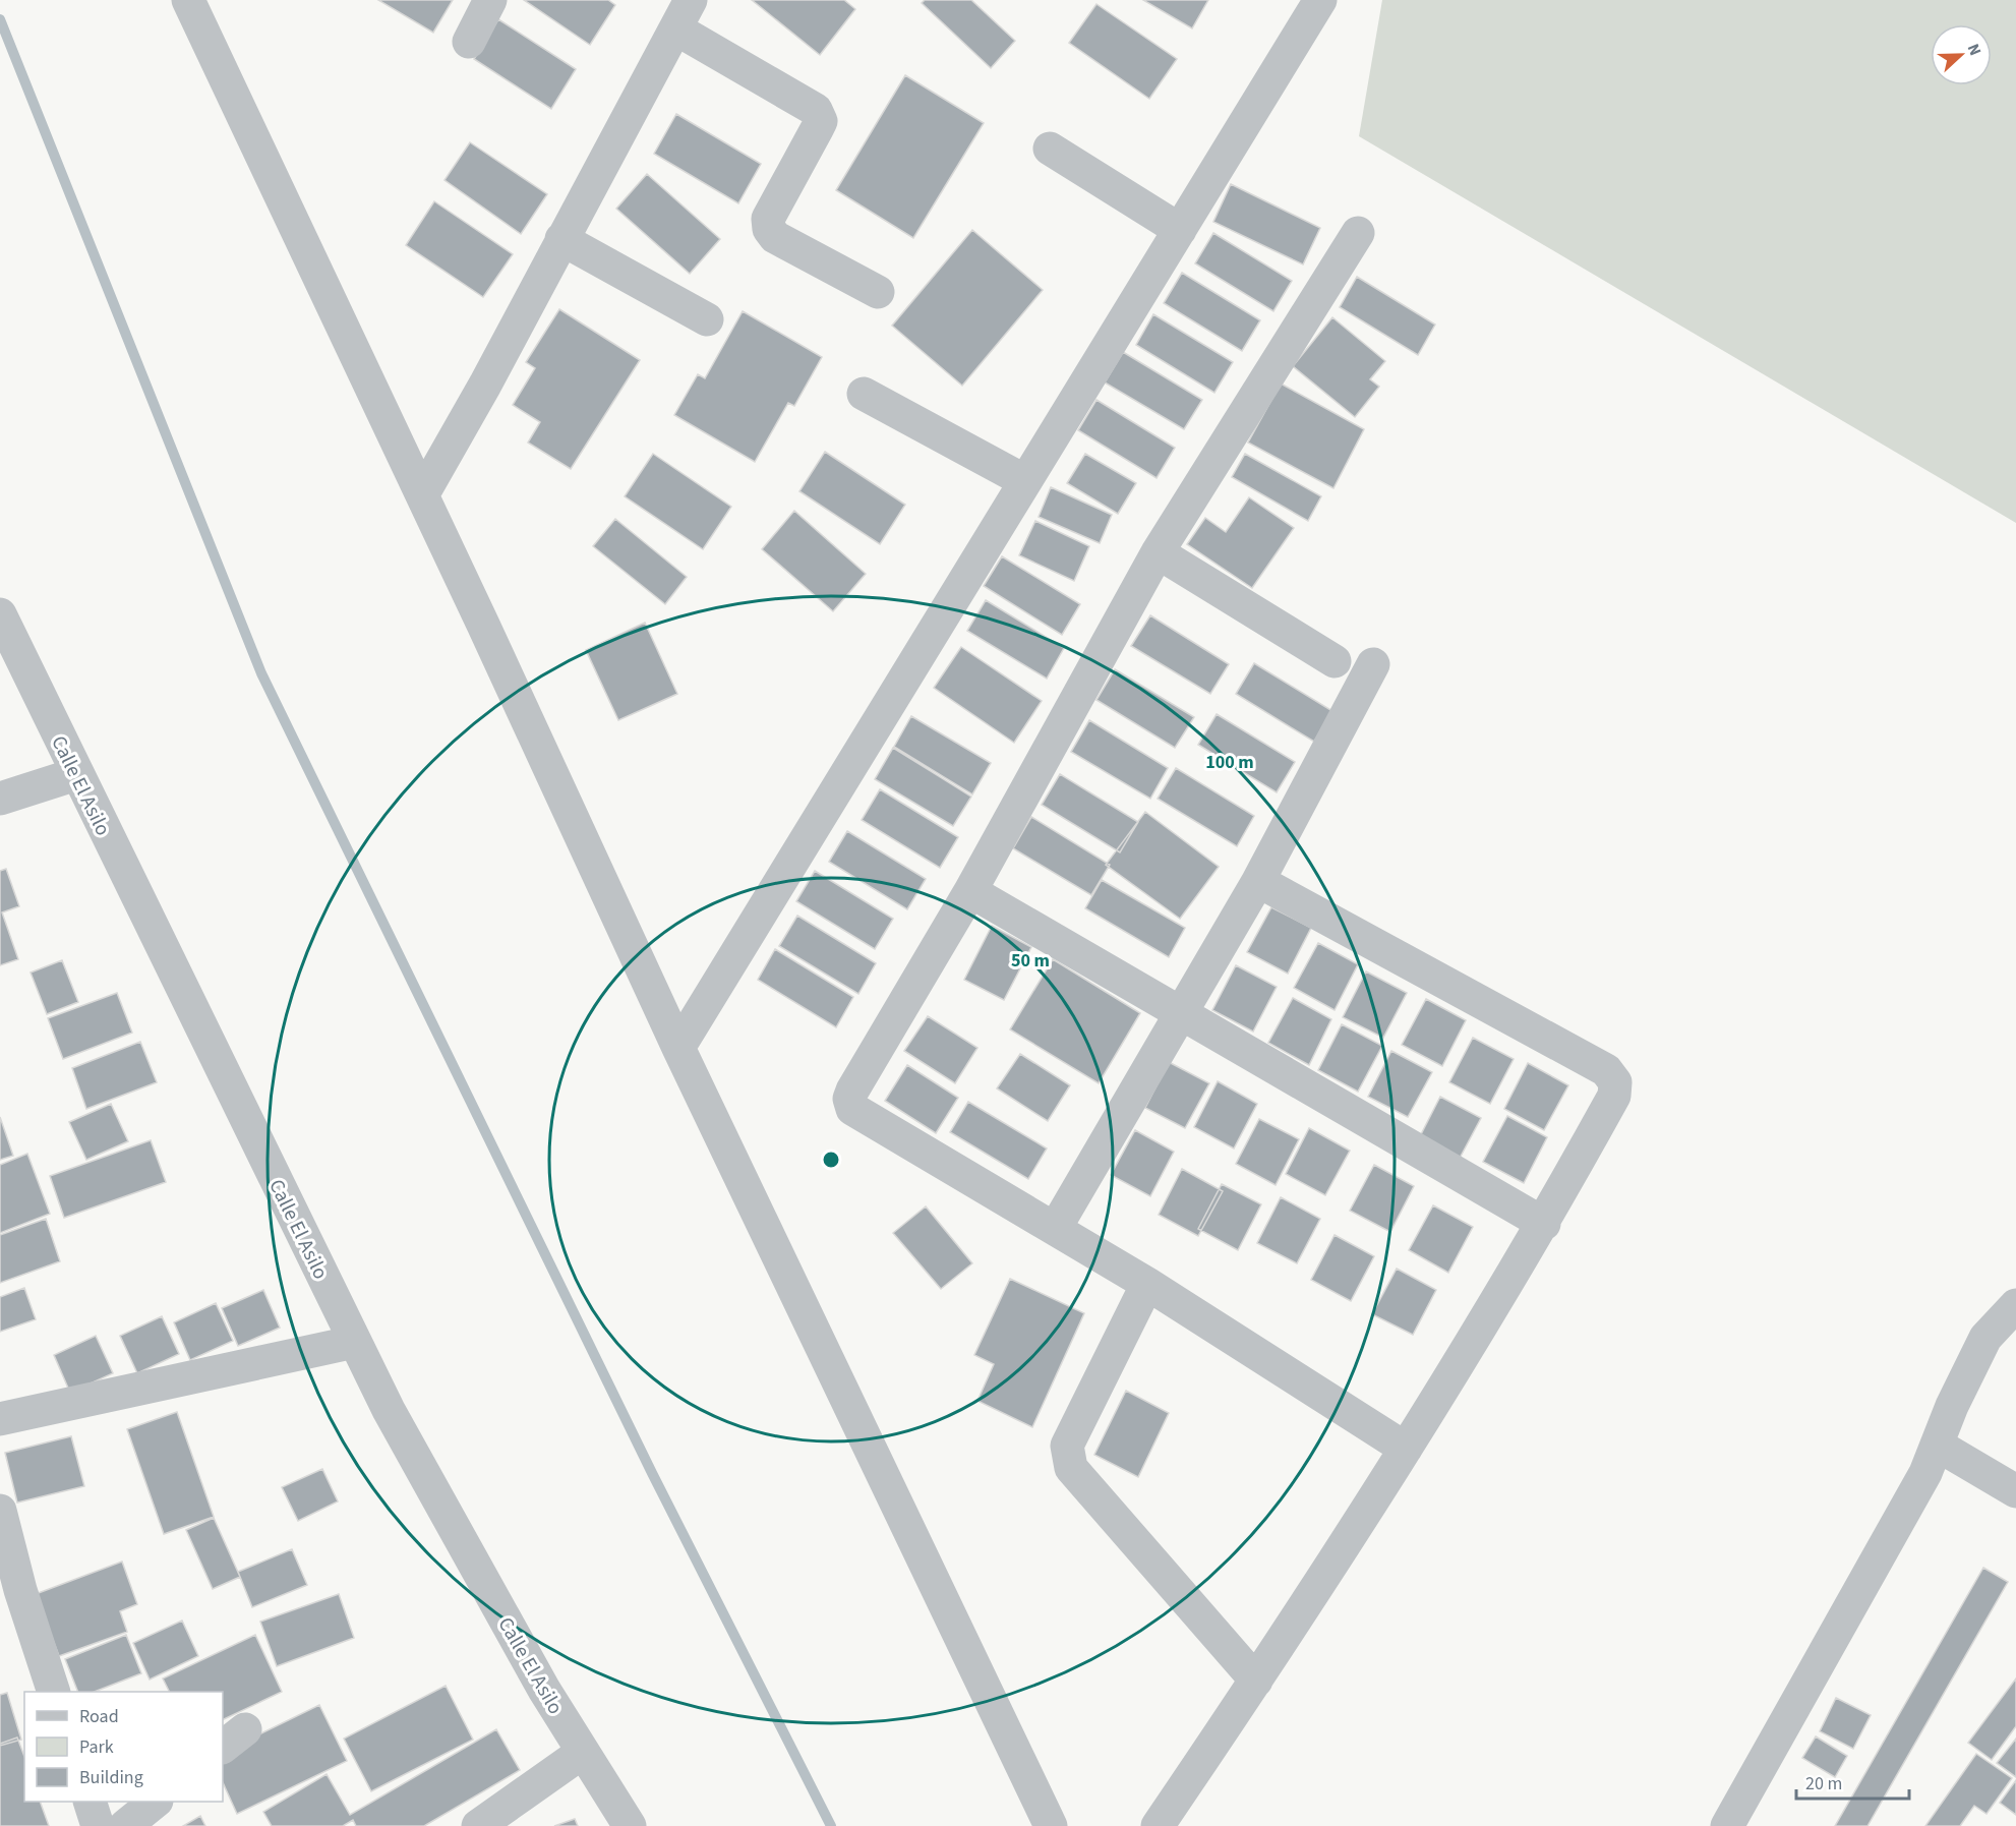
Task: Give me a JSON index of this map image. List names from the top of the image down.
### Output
{
  "streets": {
    "street": ["Calle El Asilo"]
  },
  "legend": ["Road", "Park", "Building"],
  "scale_bar": "20 m",
  "north": "right",
  "rings": ["100 m", "50 m"]
}
